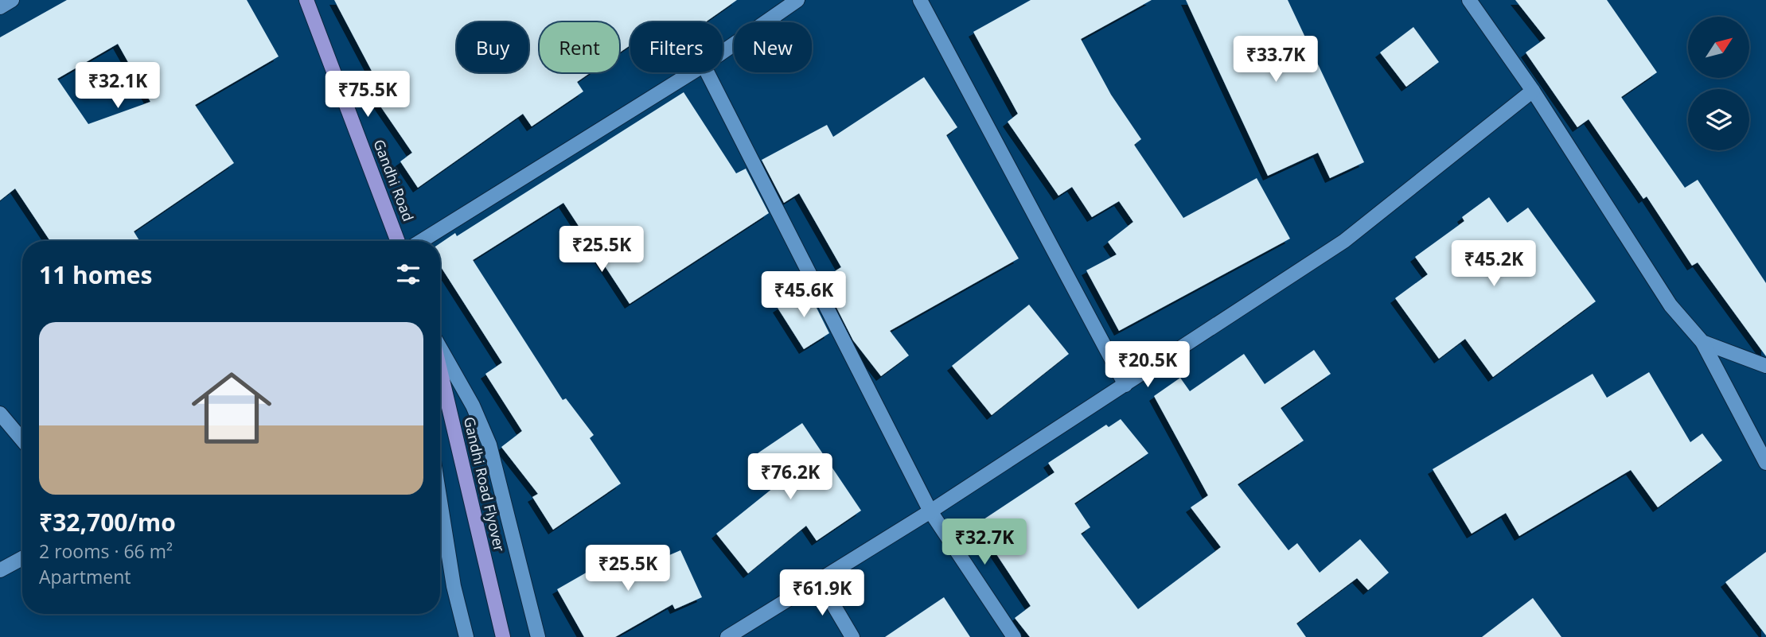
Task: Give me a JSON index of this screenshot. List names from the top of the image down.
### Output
{
  "streets": {
    "main road": ["Gandhi Road", "Gandhi Road Flyover"]
  },
  "north": "top right",
  "page": {
    "chip": [
      "Buy",
      "Rent",
      "Filters",
      "New"
    ],
    "price": [
      "₹33.7K",
      "₹32.1K",
      "₹75.5K",
      "₹25.5K",
      "₹45.2K",
      "₹45.6K",
      "₹20.5K",
      "₹76.2K",
      "₹32.7K",
      "₹25.5K",
      "₹61.9K"
    ],
    "heading": "11 homes",
    "list": [
      {
        "name": "₹32,700/mo",
        "note": "2 rooms · 66 m² · Apartment"
      }
    ]
  }
}
